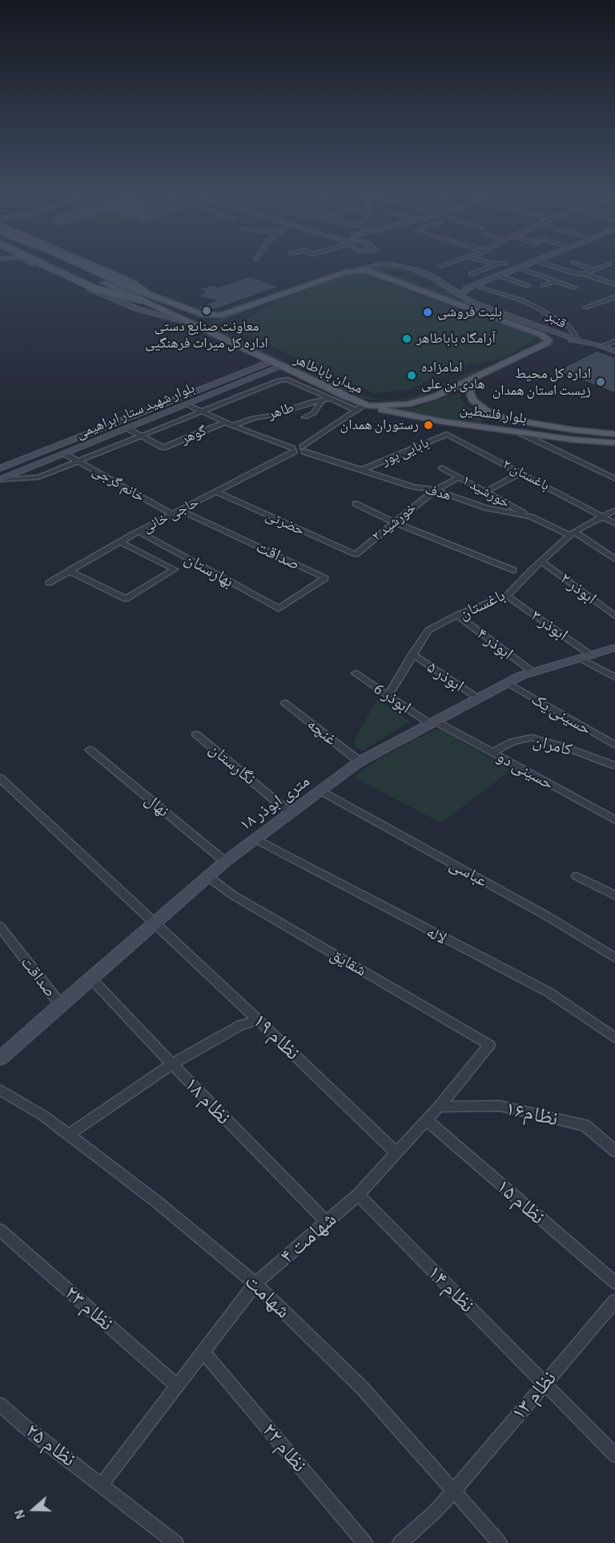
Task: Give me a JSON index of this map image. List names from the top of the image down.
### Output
{
  "streets": {
    "main road": [
      "میدان باباطاهر",
      "بلوار شهید ستار ابراهیمی",
      "بلوار فلسطین",
      "۱۸ متری ابوذر"
    ],
    "street": [
      "قنبر",
      "طاهر",
      "گوهر",
      "بابایی پور",
      "باغستان ۲",
      "خانم گرجی",
      "خورشید ۱",
      "هدف",
      "حاجی خانی",
      "خورشید ۲",
      "حضرتی",
      "صداقت",
      "بهارستان",
      "ابوذر ۲",
      "باغستان",
      "ابوذر ۳",
      "ابوذر ۴",
      "ابوذر ۵",
      "ابوذر 6",
      "حسینی یک",
      "غنچه",
      "کامران",
      "نگارستان",
      "حسینی دو",
      "نهال",
      "عباسی",
      "لاله",
      "شقایق",
      "نظام ۱۹",
      "نظام ۱۸",
      "نظام۱۶",
      "نظام ۱۵",
      "شهامت ۴",
      "نظام ۱۴",
      "شهامت",
      "نظام ۲۳",
      "نظام ۱۳",
      "نظام ۲۵",
      "نظام ۲۲"
    ]
  },
  "crossings": [
    ["میدان باباطاهر", "بلوار شهید ستار ابراهیمی"],
    ["میدان باباطاهر", "بلوار فلسطین"],
    ["بلوار شهید ستار ابراهیمی", "خانم گرجی"],
    ["بابایی پور", "باغستان ۲"],
    ["بابایی پور", "هدف"],
    ["باغستان ۲", "باغستان"],
    ["خانم گرجی", "حاجی خانی"],
    ["خورشید ۱", "هدف"],
    ["خورشید ۱", "خورشید ۲"],
    ["هدف", "حاجی خانی"],
    ["هدف", "خورشید ۲"],
    ["هدف", "باغستان"],
    ["حاجی خانی", "حضرتی"],
    ["حاجی خانی", "صداقت"],
    ["حاجی خانی", "بهارستان"],
    ["خورشید ۲", "حضرتی"],
    ["صداقت", "بهارستان"],
    ["صداقت", "۱۸ متری ابوذر"],
    ["ابوذر ۲", "باغستان"],
    ["باغستان", "ابوذر ۳"],
    ["باغستان", "ابوذر ۴"],
    ["باغستان", "ابوذر ۵"],
    ["باغستان", "ابوذر 6"],
    ["ابوذر ۳", "۱۸ متری ابوذر"],
    ["ابوذر ۴", "۱۸ متری ابوذر"],
    ["ابوذر ۵", "۱۸ متری ابوذر"],
    ["ابوذر 6", "حسینی دو"],
    ["ابوذر 6", "۱۸ متری ابوذر"],
    ["حسینی یک", "۱۸ متری ابوذر"],
    ["غنچه", "۱۸ متری ابوذر"],
    ["کامران", "حسینی دو"],
    ["نگارستان", "۱۸ متری ابوذر"],
    ["حسینی دو", "۱۸ متری ابوذر"],
    ["۱۸ متری ابوذر", "نهال"],
    ["۱۸ متری ابوذر", "عباسی"],
    ["۱۸ متری ابوذر", "لاله"],
    ["۱۸ متری ابوذر", "شقایق"],
    ["۱۸ متری ابوذر", "نظام ۱۹"],
    ["۱۸ متری ابوذر", "نظام ۱۸"],
    ["شقایق", "شهامت ۴"],
    ["نظام ۱۹", "شهامت ۴"],
    ["نظام ۱۸", "شهامت ۴"],
    ["نظام۱۶", "شهامت ۴"],
    ["نظام ۱۵", "شهامت ۴"],
    ["شهامت ۴", "نظام ۱۴"],
    ["شهامت ۴", "شهامت"],
    ["شهامت ۴", "نظام ۲۳"],
    ["شهامت ۴", "نظام ۲۵"],
    ["شهامت ۴", "نظام ۲۲"],
    ["نظام ۱۴", "نظام ۱۳"],
    ["شهامت", "نظام ۱۳"]
  ],
  "places": [
    "معاونت صنایع دستی اداره کل میراث فرهنگیی",
    "بلیت فروشی",
    "آرامگاه باباطاهر",
    "امامزاده هادی بن علی",
    "اداره کل محیط زیست استان همدان",
    "رستوران همدان"
  ],
  "north": "left"
}
